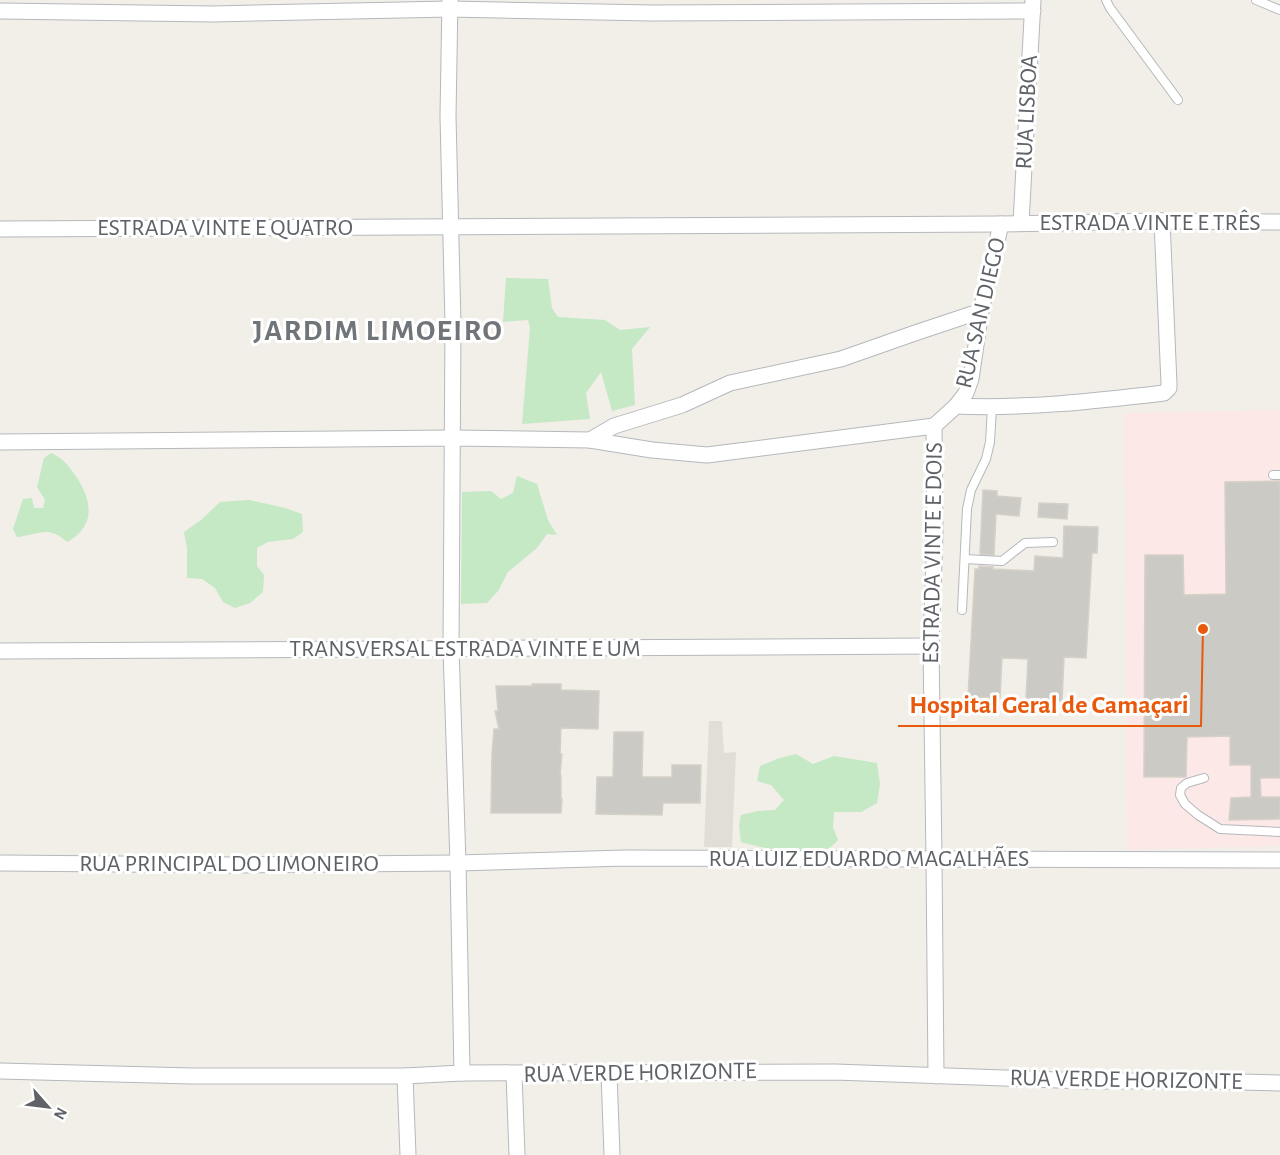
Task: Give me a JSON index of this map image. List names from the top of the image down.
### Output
{
  "streets": {
    "street": [
      "RUA LISBOA",
      "ESTRADA VINTE E TRÊS",
      "ESTRADA VINTE E QUATRO",
      "RUA SAN DIEGO",
      "ESTRADA VINTE E DOIS",
      "TRANSVERSAL ESTRADA VINTE E UM",
      "RUA LUIZ EDUARDO MAGALHÃES",
      "RUA PRINCIPAL DO LIMONEIRO",
      "RUA VERDE HORIZONTE"
    ]
  },
  "crossings": [
    ["RUA LISBOA", "ESTRADA VINTE E TRÊS"],
    ["ESTRADA VINTE E TRÊS", "ESTRADA VINTE E QUATRO"],
    ["ESTRADA VINTE E TRÊS", "RUA SAN DIEGO"],
    ["ESTRADA VINTE E QUATRO", "RUA SAN DIEGO"],
    ["RUA SAN DIEGO", "ESTRADA VINTE E DOIS"],
    ["ESTRADA VINTE E DOIS", "TRANSVERSAL ESTRADA VINTE E UM"],
    ["ESTRADA VINTE E DOIS", "RUA LUIZ EDUARDO MAGALHÃES"],
    ["ESTRADA VINTE E DOIS", "RUA VERDE HORIZONTE"],
    ["RUA LUIZ EDUARDO MAGALHÃES", "RUA PRINCIPAL DO LIMONEIRO"]
  ],
  "districts": ["JARDIM LIMOEIRO"],
  "places": ["Hospital Geral de Camaçari"],
  "north": "bottom right"
}
